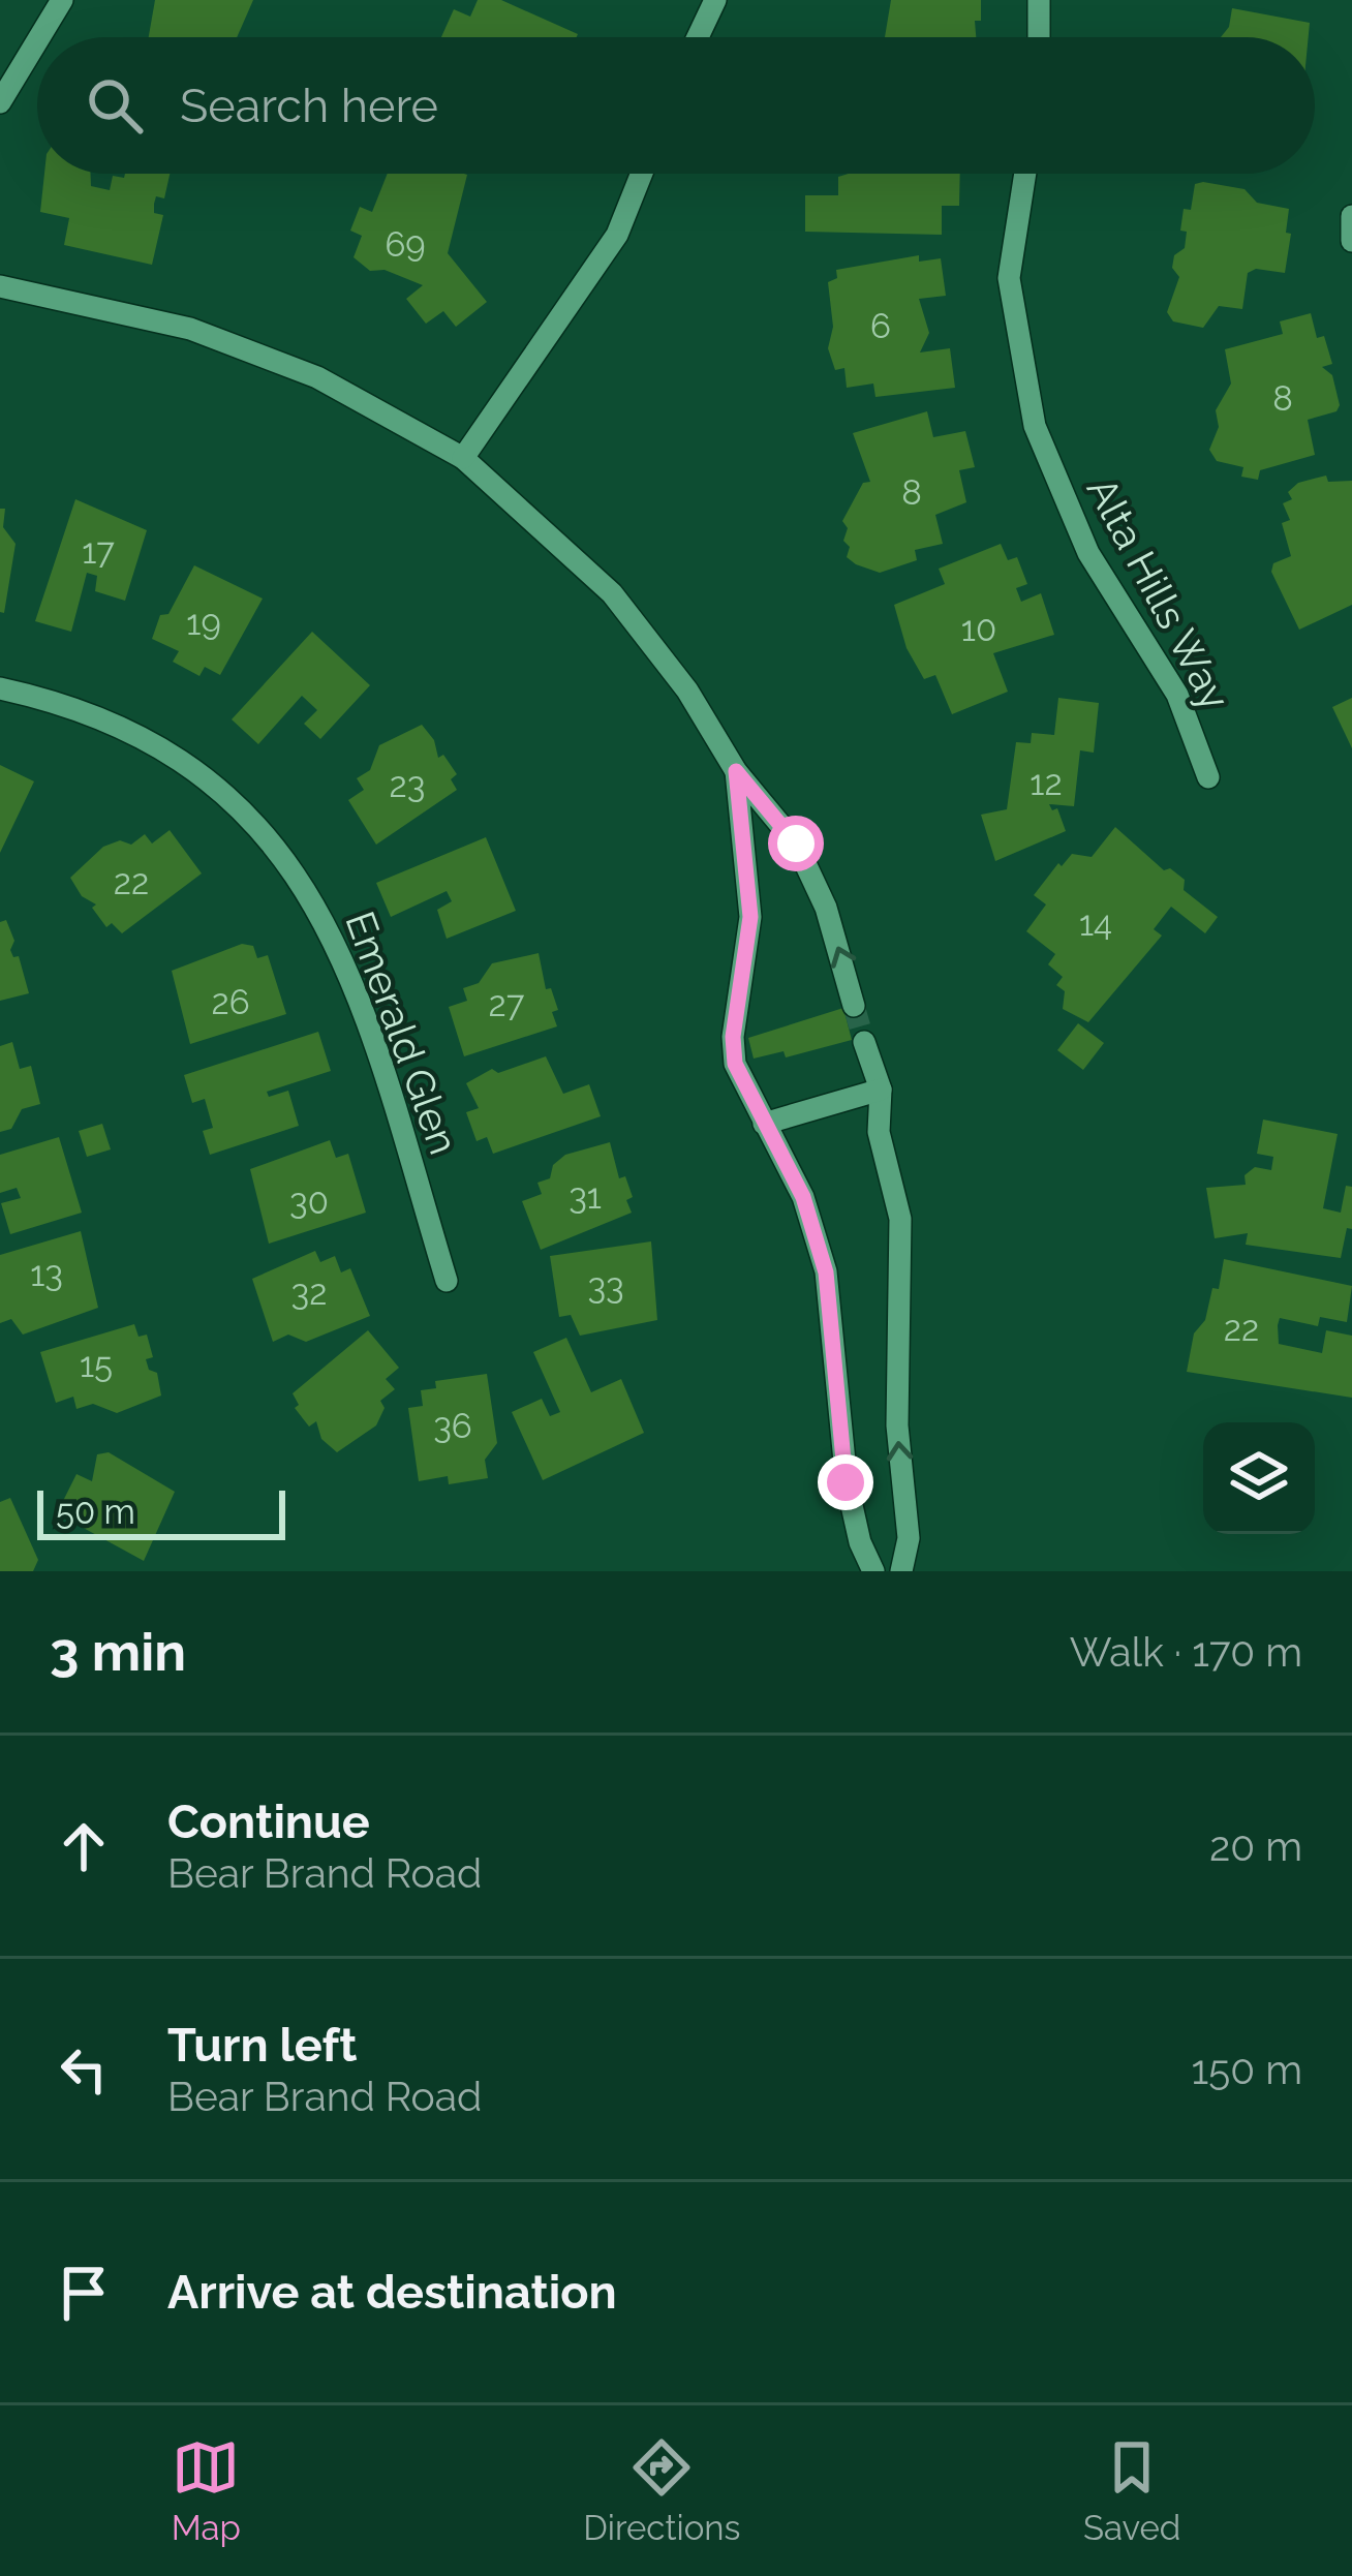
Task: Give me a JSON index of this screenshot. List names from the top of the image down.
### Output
{
  "streets": {
    "street": ["Alta Hills Way", "Emerald Glen"]
  },
  "house_numbers": [
    "69",
    "6",
    "8",
    "8",
    "17",
    "19",
    "10",
    "12",
    "23",
    "22",
    "14",
    "26",
    "27",
    "31",
    "30",
    "13",
    "33",
    "32",
    "22",
    "15",
    "36"
  ],
  "scale_bar": "50 m",
  "page": {
    "search": "Search here",
    "scale": "50 m",
    "heading": ["3 min", "Walk · 170 m"],
    "list": [
      ["Continue", "Bear Brand Road", "20 m"],
      ["Turn left", "Bear Brand Road", "150 m"],
      "Arrive at destination"
    ],
    "nav": ["Map", "Directions", "Saved"]
  }
}
